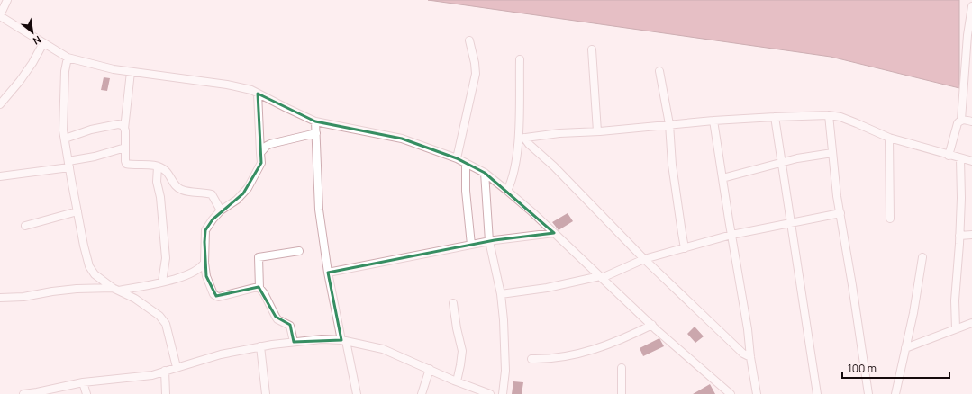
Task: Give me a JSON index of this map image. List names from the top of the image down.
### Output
{
  "scale_bar": "100 m",
  "north": "bottom right"
}
